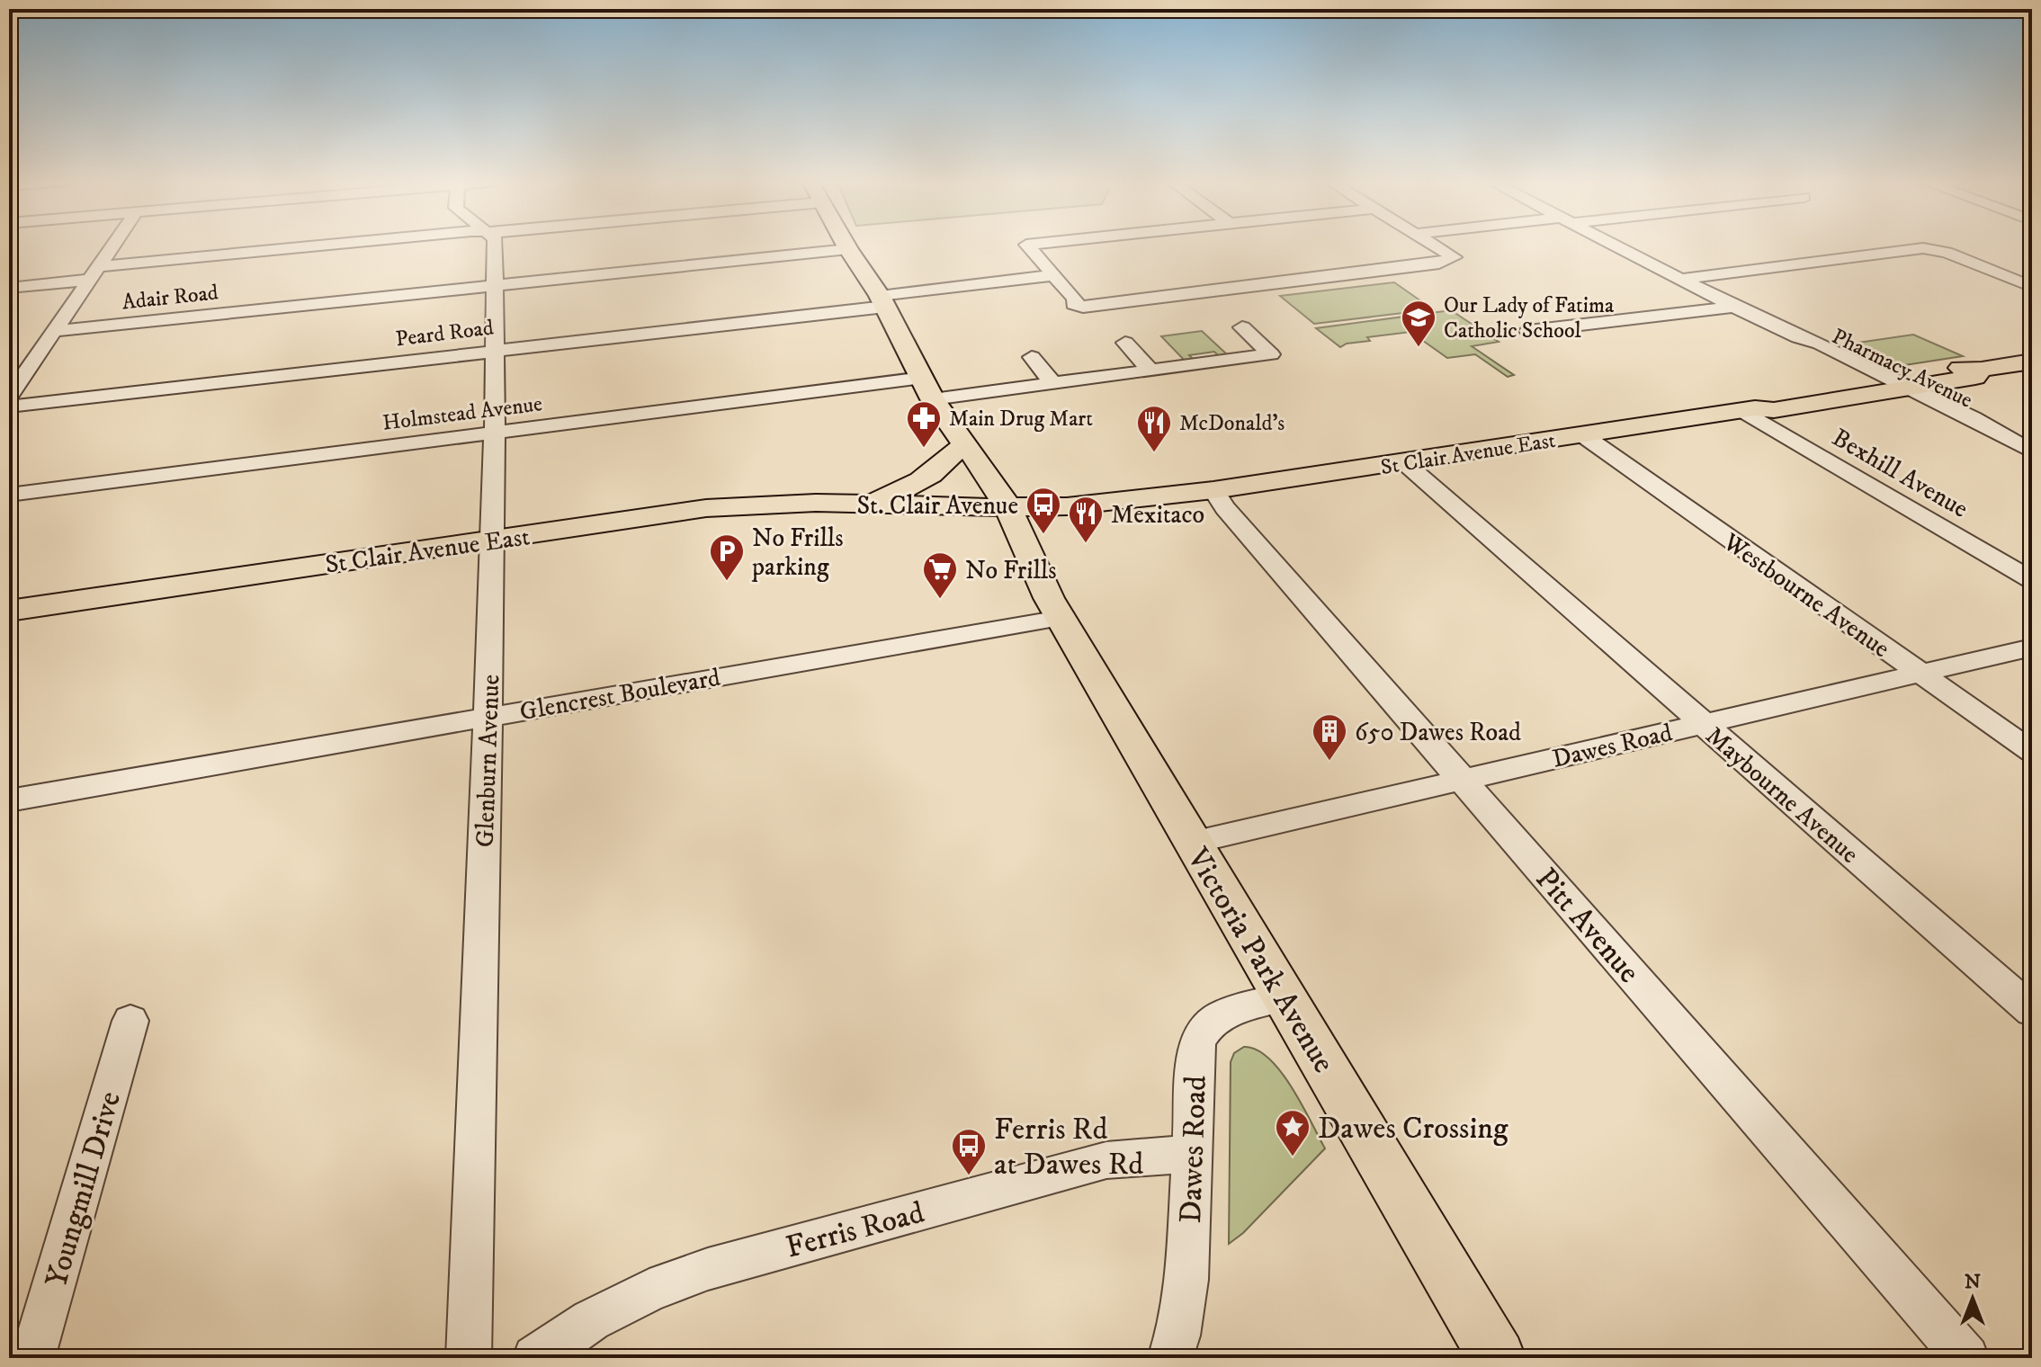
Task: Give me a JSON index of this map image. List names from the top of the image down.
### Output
{
  "streets": {
    "main road": ["St Clair Avenue East", "Victoria Park Avenue"],
    "street": [
      "Adair Road",
      "Peard Road",
      "Pharmacy Avenue",
      "Holmstead Avenue",
      "Bexhill Avenue",
      "Westbourne Avenue",
      "Glencrest Boulevard",
      "Dawes Road",
      "Glenburn Avenue",
      "Maybourne Avenue",
      "Pitt Avenue",
      "Youngmill Drive",
      "Ferris Road"
    ]
  },
  "crossings": [
    ["Adair Road", "Glenburn Avenue"],
    ["Adair Road", "Victoria Park Avenue"],
    ["Peard Road", "Glenburn Avenue"],
    ["Peard Road", "Victoria Park Avenue"],
    ["Pharmacy Avenue", "St Clair Avenue East"],
    ["Holmstead Avenue", "Glenburn Avenue"],
    ["Holmstead Avenue", "Victoria Park Avenue"],
    ["St Clair Avenue East", "Bexhill Avenue"],
    ["St Clair Avenue East", "Westbourne Avenue"],
    ["St Clair Avenue East", "Glenburn Avenue"],
    ["St Clair Avenue East", "Maybourne Avenue"],
    ["St Clair Avenue East", "Pitt Avenue"],
    ["St Clair Avenue East", "Victoria Park Avenue"],
    ["Westbourne Avenue", "Dawes Road"],
    ["Glencrest Boulevard", "Glenburn Avenue"],
    ["Glencrest Boulevard", "Victoria Park Avenue"],
    ["Dawes Road", "Maybourne Avenue"],
    ["Dawes Road", "Pitt Avenue"],
    ["Dawes Road", "Victoria Park Avenue"],
    ["Dawes Road", "Ferris Road"]
  ],
  "places": {
    "school or university": ["Our Lady of Fatima Catholic School"],
    "pharmacy": ["Main Drug Mart"],
    "restaurant": ["McDonald's", "Mexitaco"],
    "bus stop": ["St. Clair Avenue", "Ferris Rd at Dawes Rd"],
    "parking": ["No Frills parking"],
    "supermarket": ["No Frills"],
    "building": ["650 Dawes Road"],
    "place": ["Dawes Crossing"]
  },
  "north": "top"
}
